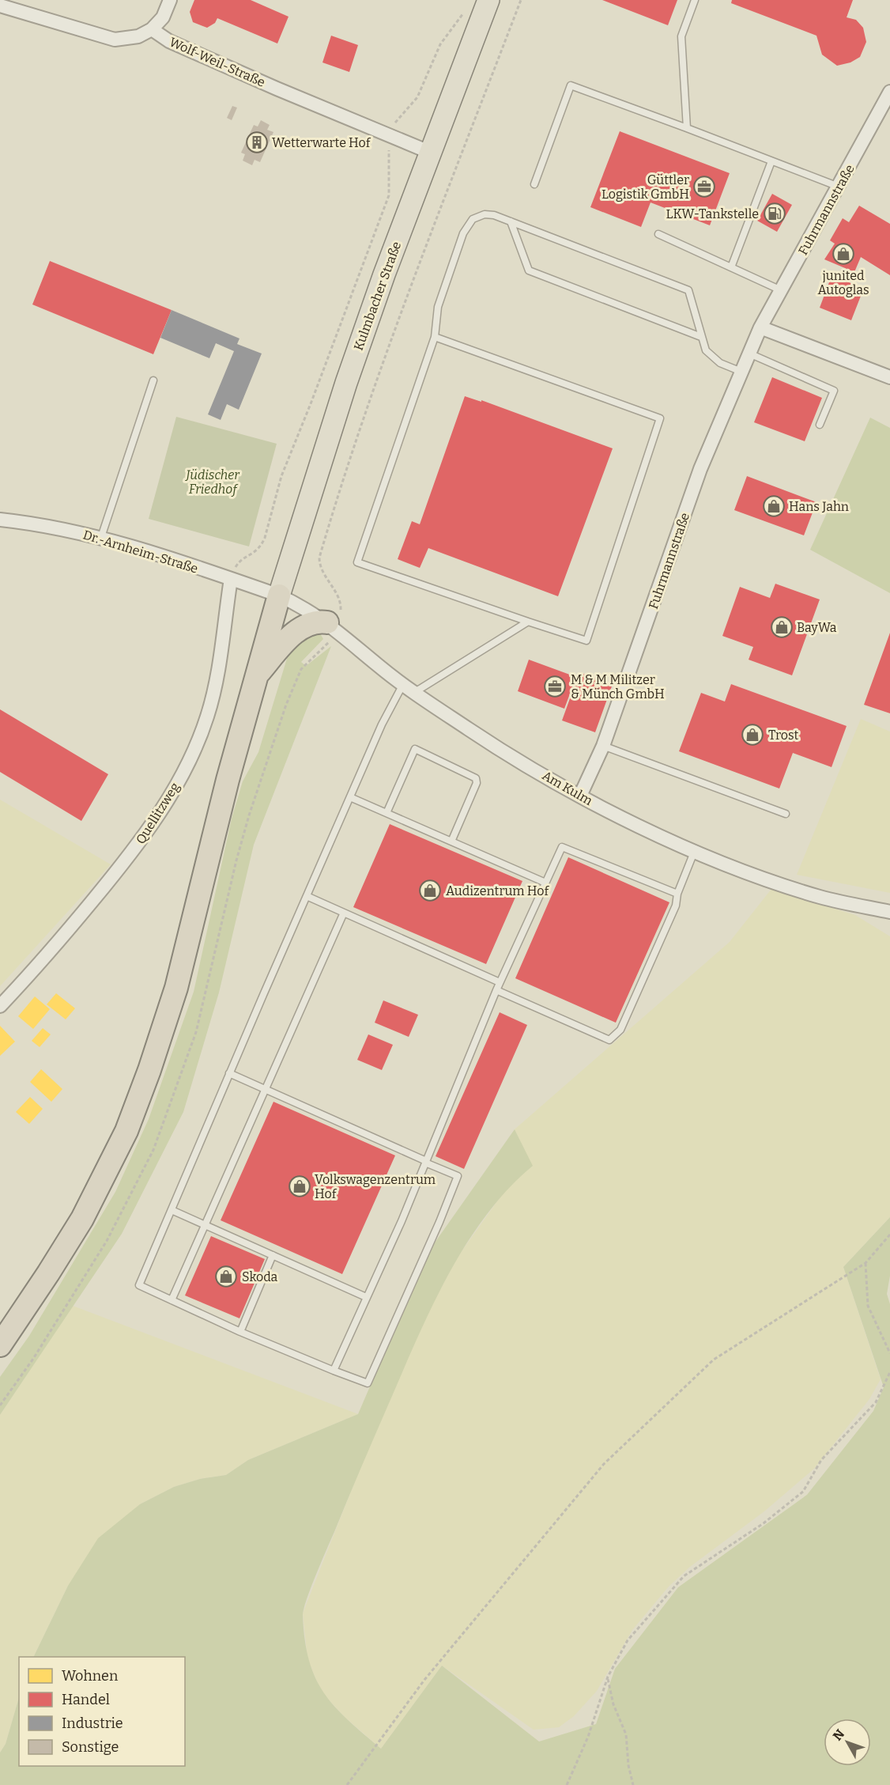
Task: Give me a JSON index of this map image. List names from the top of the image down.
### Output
{
  "streets": {
    "main road": ["Kulmbacher Straße"],
    "street": [
      "Wolf-Weil-Straße",
      "Fuhrmannstraße",
      "Dr.-Arnheim-Straße",
      "Am Kulm",
      "Quellitzweg"
    ]
  },
  "crossings": [
    ["Wolf-Weil-Straße", "Kulmbacher Straße"],
    ["Fuhrmannstraße", "Am Kulm"],
    ["Kulmbacher Straße", "Dr.-Arnheim-Straße"],
    ["Kulmbacher Straße", "Am Kulm"],
    ["Dr.-Arnheim-Straße", "Am Kulm"],
    ["Dr.-Arnheim-Straße", "Quellitzweg"]
  ],
  "parks": ["Jüdischer Friedhof"],
  "places": {
    "building": ["Wetterwarte Hof"],
    "office": ["Güttler Logistik GmbH", "M & M Militzer & Münch GmbH"],
    "fuel station": ["LKW-Tankstelle"],
    "shop": [
      "junited Autoglas",
      "Hans Jahn",
      "BayWa",
      "Trost",
      "Audizentrum Hof",
      "Volkswagenzentrum Hof",
      "Skoda"
    ]
  },
  "legend": [
    "Wohnen",
    "Handel",
    "Industrie",
    "Sonstige"
  ],
  "north": "top left"
}
